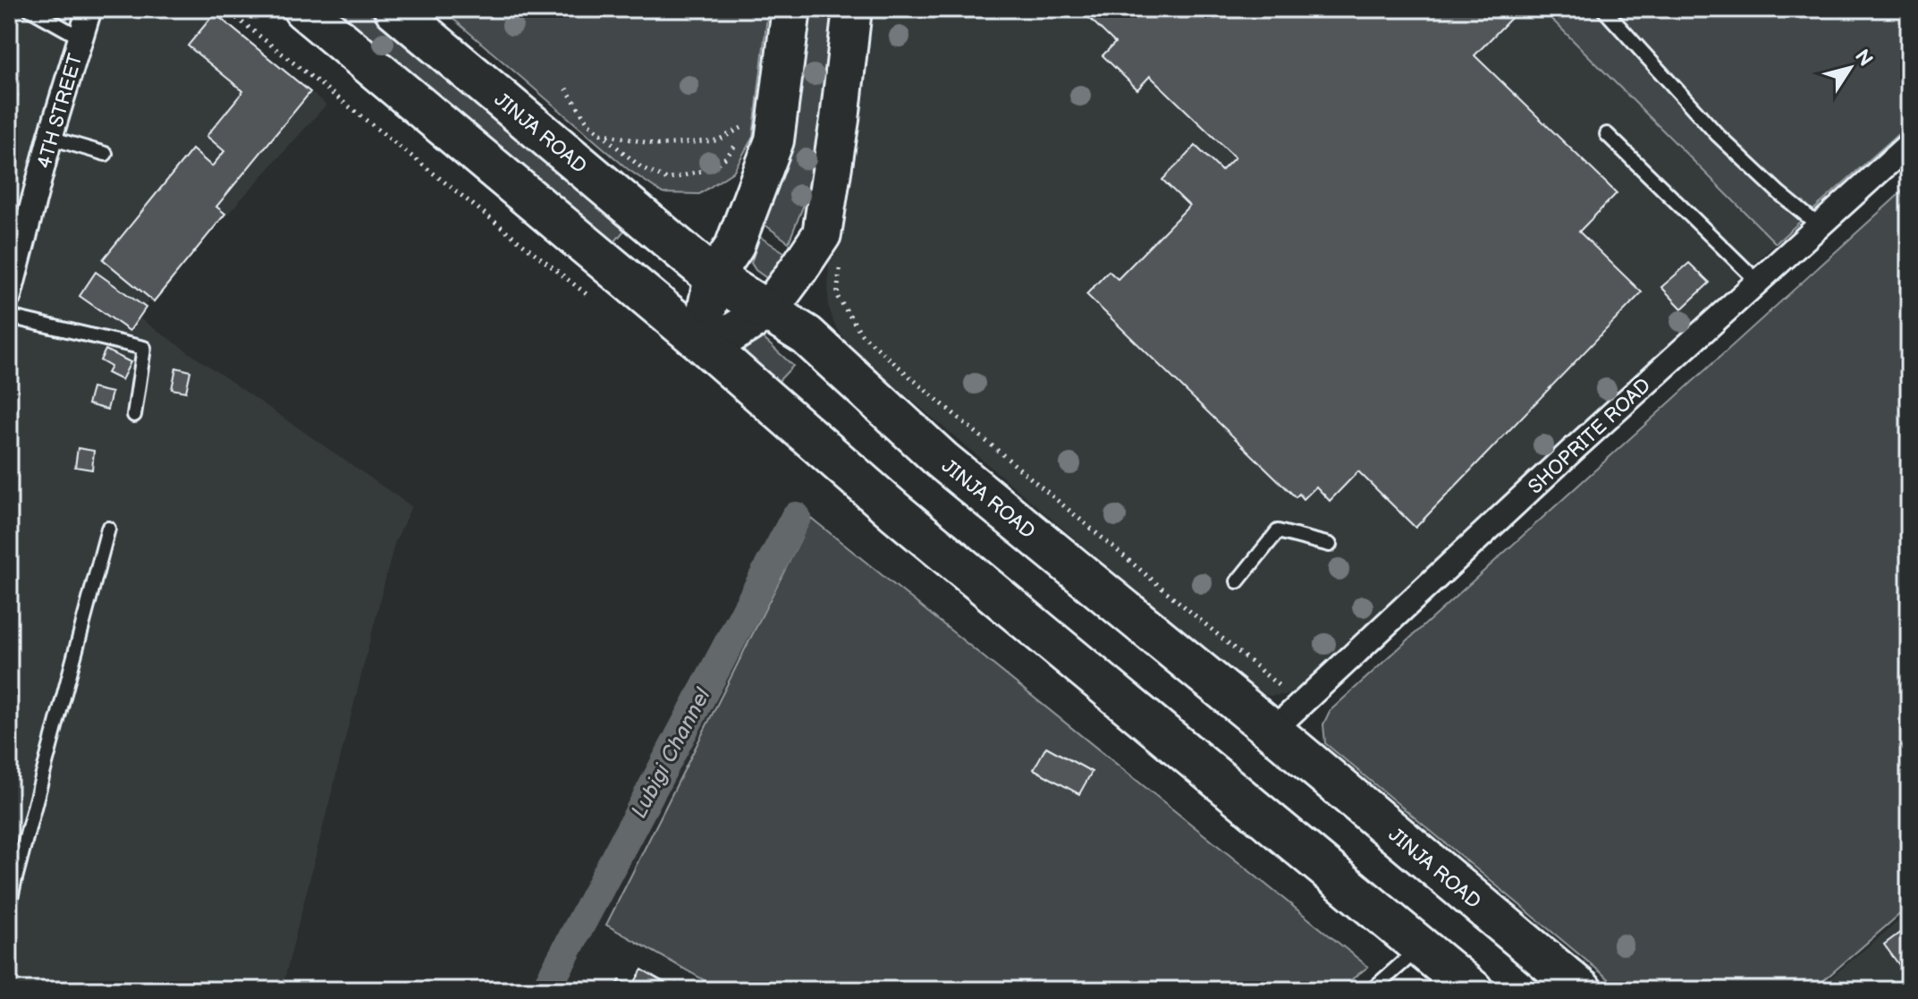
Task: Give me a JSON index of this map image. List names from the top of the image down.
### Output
{
  "streets": {
    "highway": ["JINJA ROAD"],
    "street": ["4TH STREET", "SHOPRITE ROAD"]
  },
  "crossings": [
    ["JINJA ROAD", "SHOPRITE ROAD"]
  ],
  "water": ["Lubigi Channel"],
  "north": "top right"
}
